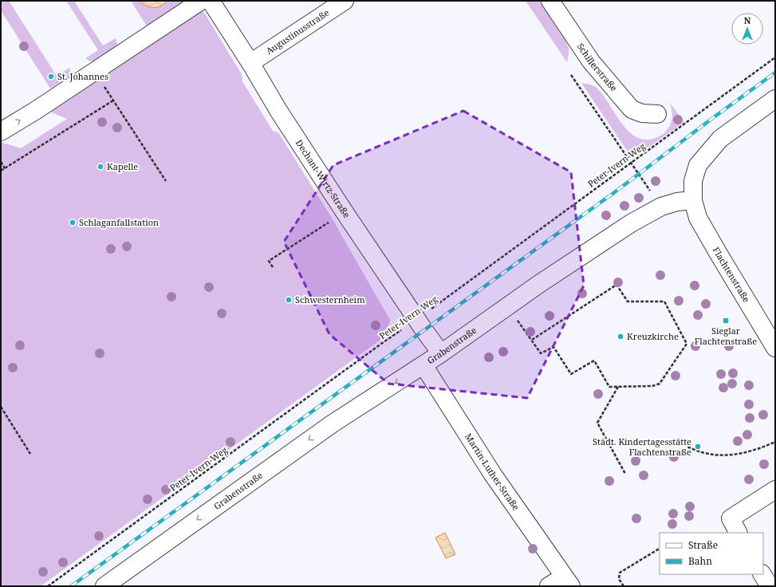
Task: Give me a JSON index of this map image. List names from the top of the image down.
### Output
{
  "streets": {
    "street": [
      "Augustinusstraße",
      "Schillerstraße",
      "Dechant-Wirtz-Straße",
      "Flachtenstraße",
      "Grabenstraße",
      "Martin-Luther-Straße"
    ],
    "path": ["Peter-Ivern-Weg"]
  },
  "crossings": [
    ["Augustinusstraße", "Dechant-Wirtz-Straße"],
    ["Peter-Ivern-Weg", "Dechant-Wirtz-Straße"],
    ["Dechant-Wirtz-Straße", "Grabenstraße"],
    ["Flachtenstraße", "Grabenstraße"],
    ["Grabenstraße", "Martin-Luther-Straße"]
  ],
  "one_way": ["Grabenstraße"],
  "places": {
    "other": [
      "St. Johannes",
      "Kapelle",
      "Schlaganfallstation",
      "Schwesternheim",
      "Kreuzkirche",
      "Städt. Kindertagesstätte Flachtenstraße"
    ],
    "transit": ["Sieglar Flachtenstraße"]
  },
  "legend": ["Straße", "Bahn"],
  "north": "top"
}
